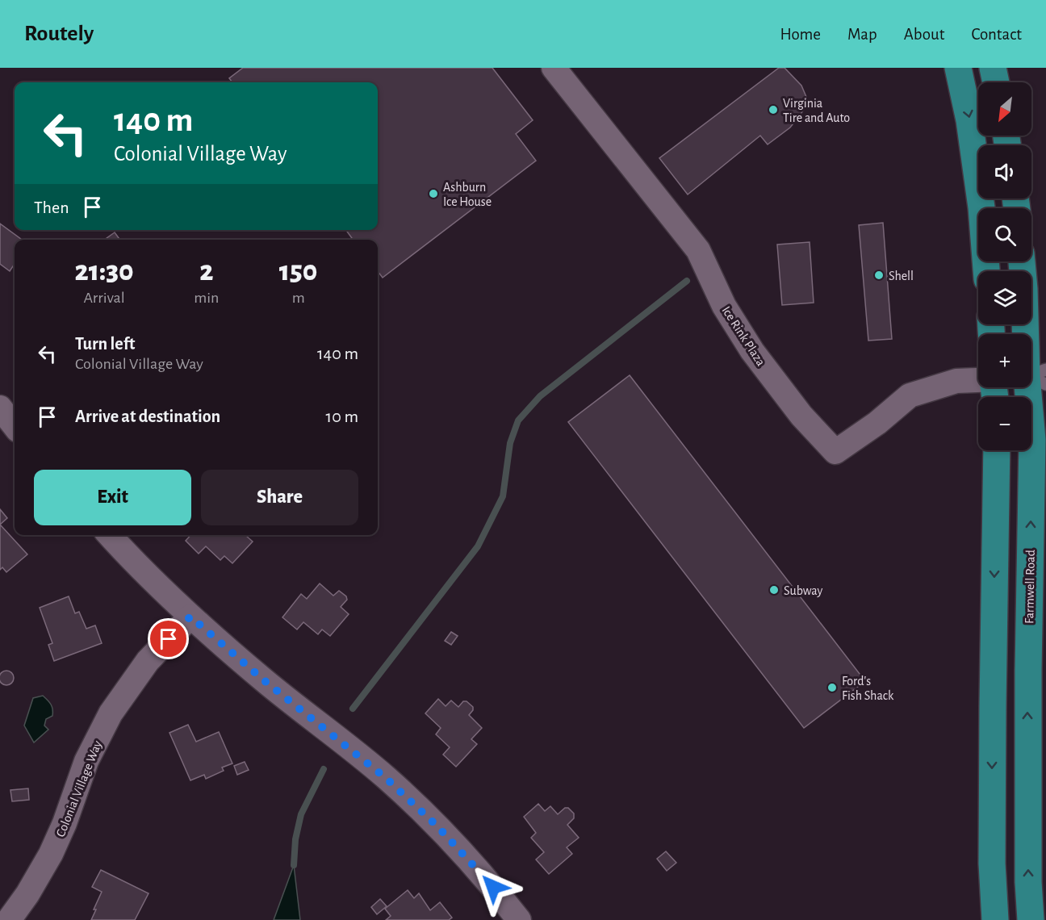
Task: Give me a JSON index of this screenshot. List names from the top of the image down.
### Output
{
  "streets": {
    "main road": ["Farmwell Road"],
    "street": ["Ice Rink Plaza", "Colonial Village Way"]
  },
  "places": [
    "Virginia Tire and Auto",
    "Ashburn Ice House",
    "Shell",
    "Subway",
    "Ford's Fish Shack"
  ],
  "north": "bottom left",
  "page": {
    "header": "Routely",
    "nav": [
      "Home",
      "Map",
      "About",
      "Contact"
    ],
    "map_buttons": ["+", "−"],
    "turn": ["140 m", "Colonial Village Way"],
    "then": "Then",
    "eta": [
      "21:30",
      "Arrival",
      "2",
      "min",
      "150",
      "m"
    ],
    "list": [
      {
        "name": "Turn left",
        "note": "Colonial Village Way",
        "value": "140 m"
      },
      {
        "name": "Arrive at destination",
        "value": "10 m"
      }
    ],
    "buttons": ["Exit", "Share"]
  }
}
